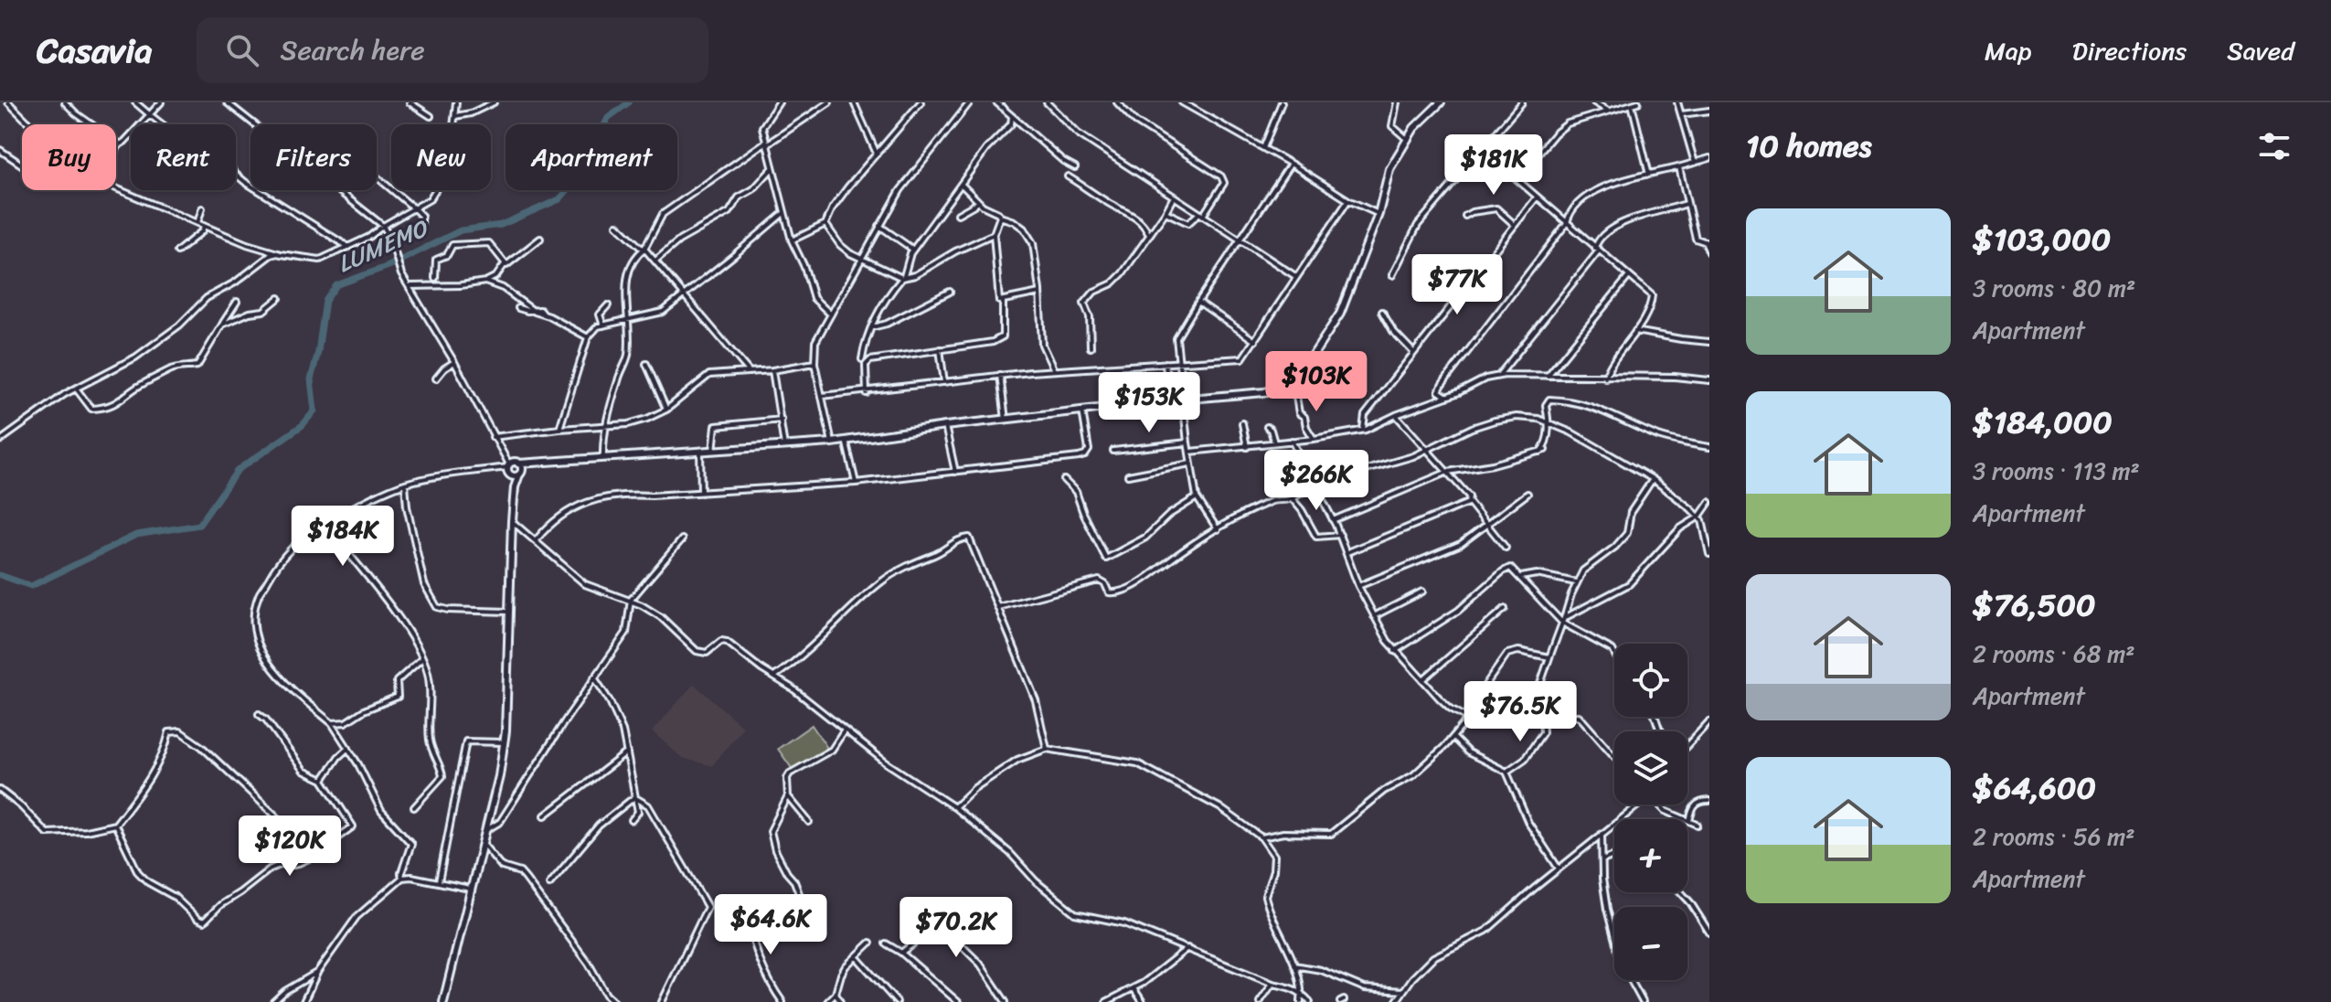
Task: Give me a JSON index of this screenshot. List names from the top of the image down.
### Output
{
  "water": ["LUMEMO"],
  "page": {
    "header": "Casavia",
    "search": "Search here",
    "nav": ["Map", "Directions", "Saved"],
    "heading": "10 homes",
    "chip": [
      "Buy",
      "Rent",
      "Filters",
      "New",
      "Apartment"
    ],
    "price": [
      "$181K",
      "$77K",
      "$103K",
      "$153K",
      "$266K",
      "$184K",
      "$76.5K",
      "$120K",
      "$64.6K",
      "$70.2K"
    ],
    "list": [
      {
        "name": "$103,000",
        "note": "3 rooms · 80 m² · Apartment"
      },
      {
        "name": "$184,000",
        "note": "3 rooms · 113 m² · Apartment"
      },
      {
        "name": "$76,500",
        "note": "2 rooms · 68 m² · Apartment"
      },
      {
        "name": "$64,600",
        "note": "2 rooms · 56 m² · Apartment"
      }
    ],
    "map_buttons": ["+", "−"]
  }
}
